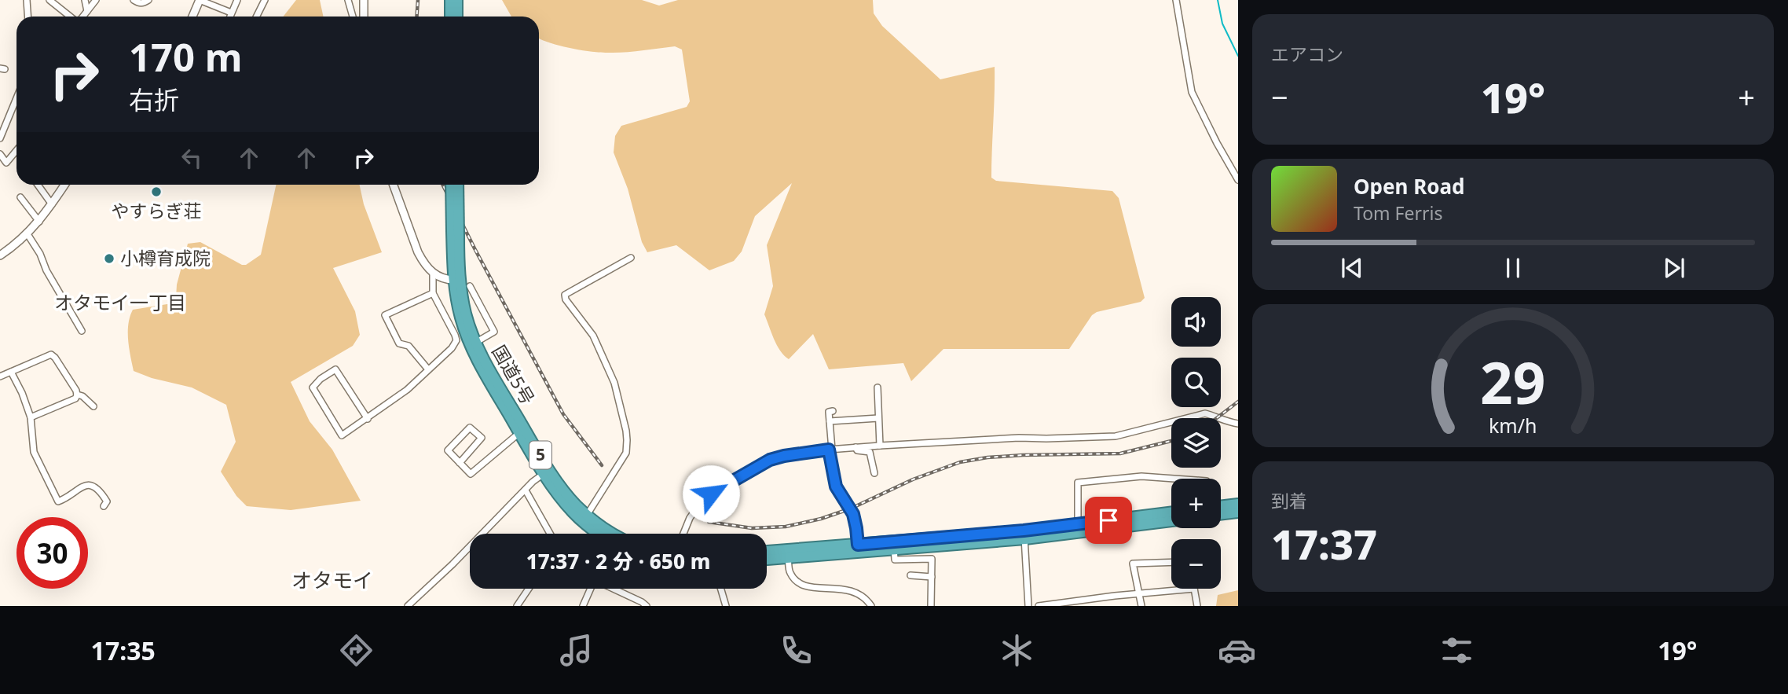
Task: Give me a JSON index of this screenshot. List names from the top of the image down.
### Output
{
  "streets": {
    "highway": ["国道5号", "5"]
  },
  "districts": ["オタモイ一丁目", "オタモイ"],
  "places": ["やすらぎ荘", "小樽育成院"],
  "page": {
    "tile": [
      "エアコン",
      ["到着", "17:37"]
    ],
    "turn": ["170 m", "右折"],
    "heat": ["−", "19°", "+"],
    "song": ["Open Road", "Tom Ferris"],
    "map_buttons": ["+", "−"],
    "limit": "30",
    "trip": "17:37 · 2 分 · 650 m",
    "tabs": ["17:35", "19°"],
    "gauge": ["29", "km/h"]
  }
}
